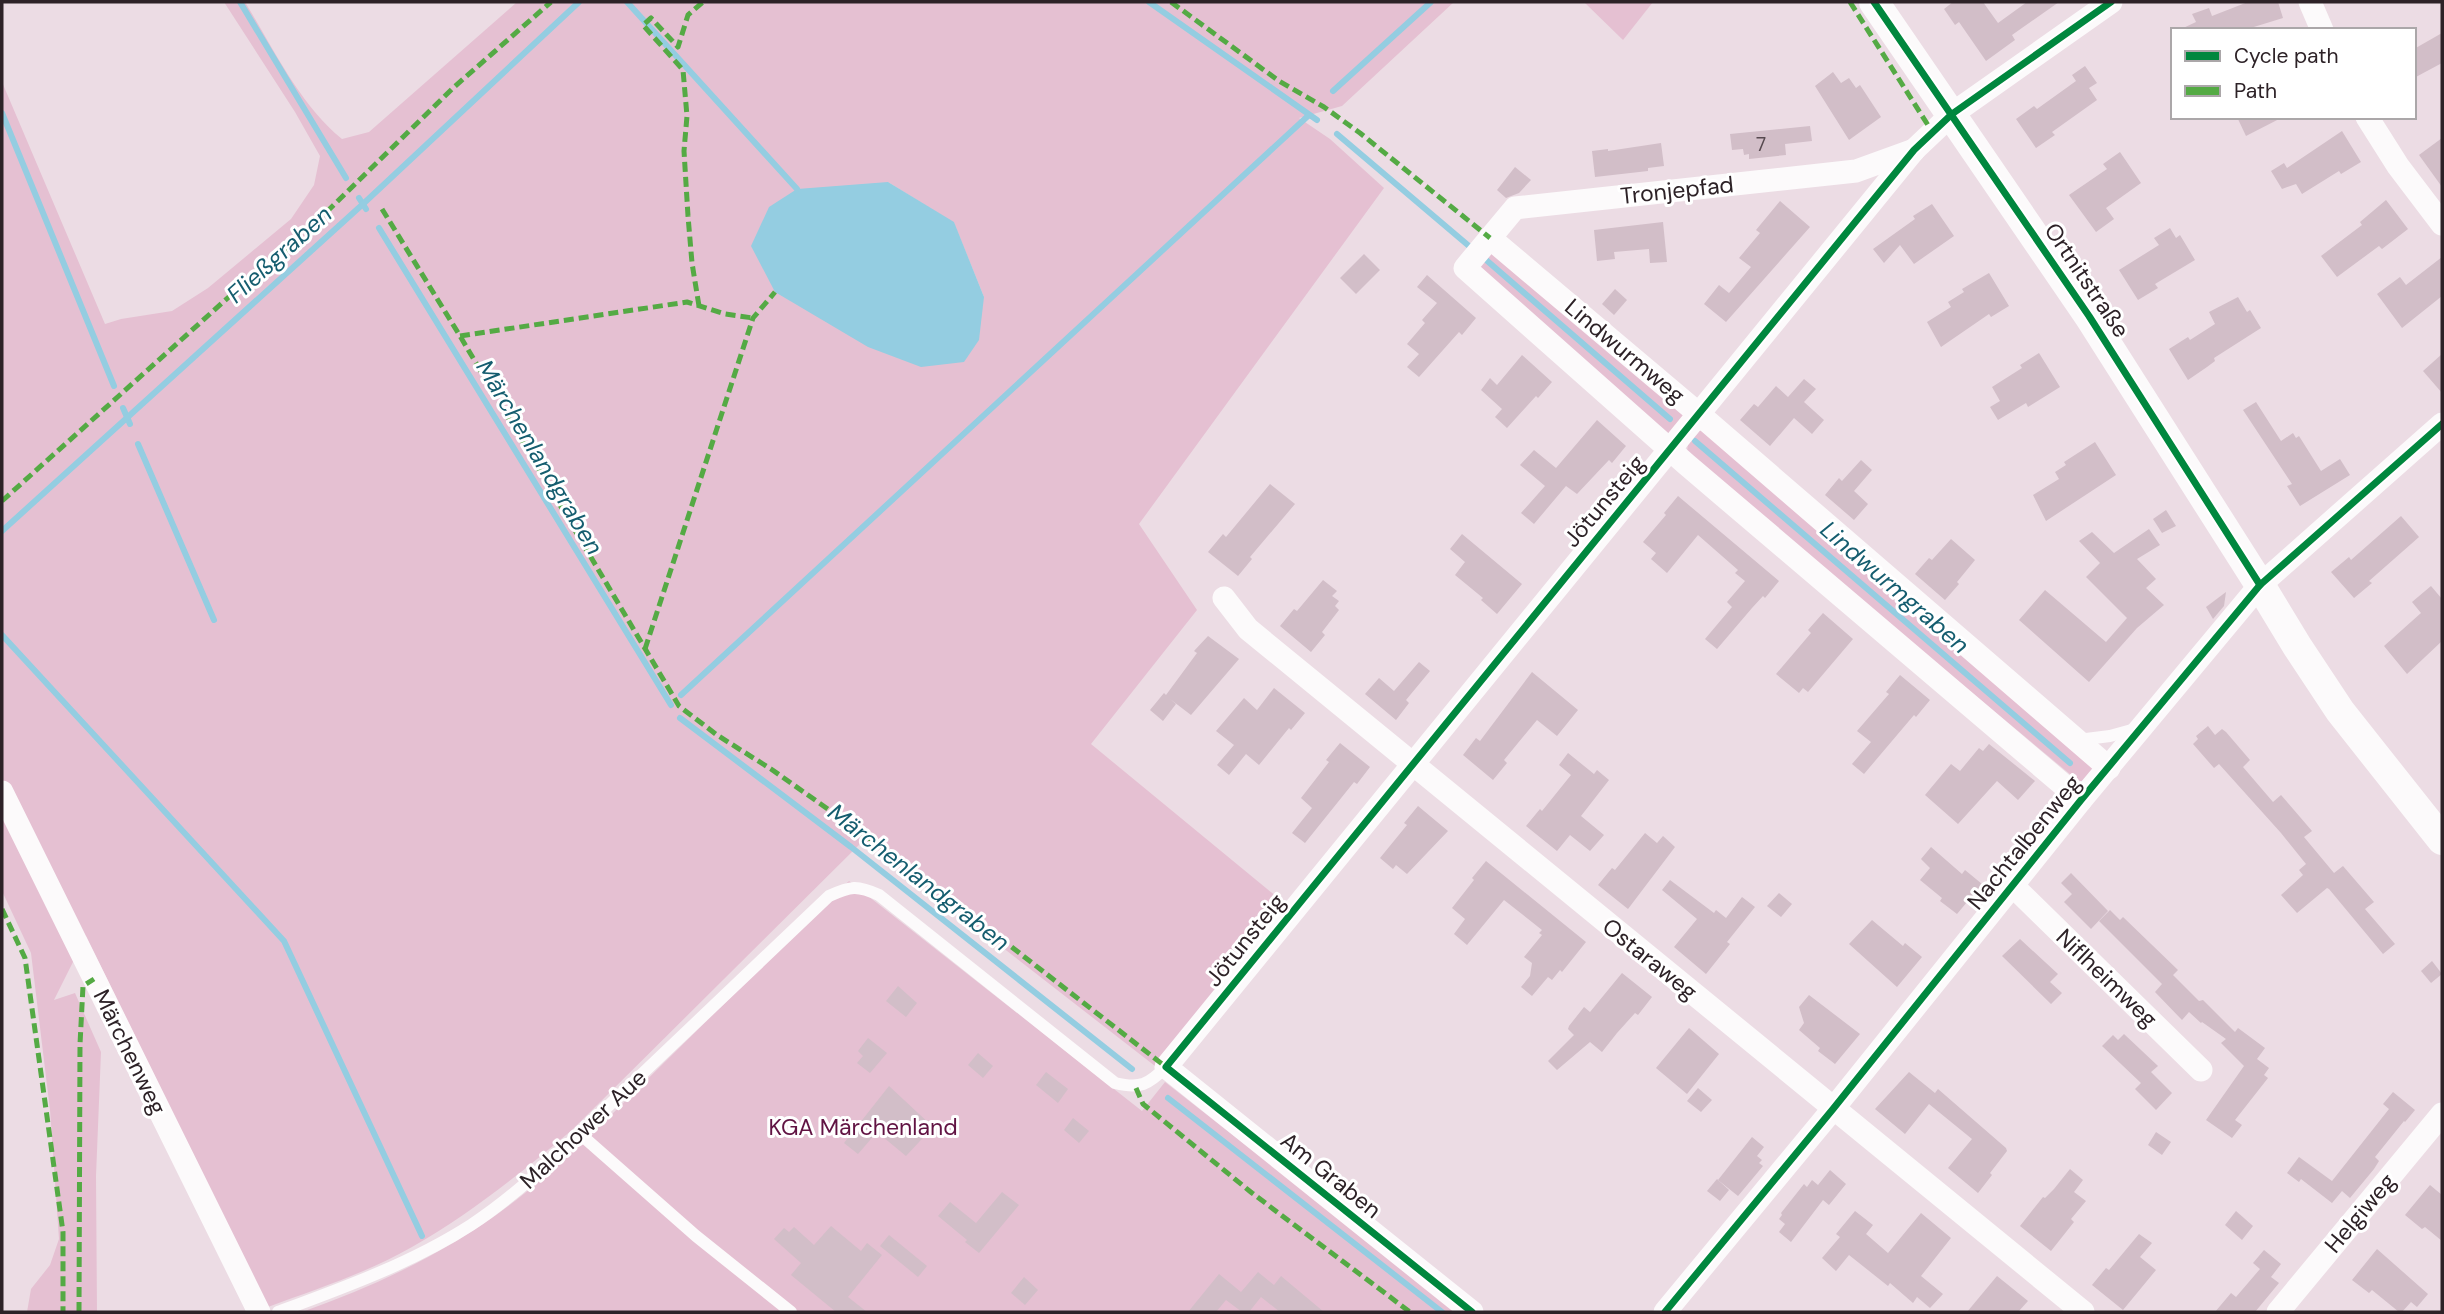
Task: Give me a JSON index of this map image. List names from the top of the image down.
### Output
{
  "streets": {
    "street": [
      "Tronjepfad",
      "Ortnitstraße",
      "Lindwurmweg",
      "Jötunsteig",
      "Nachtalbenweg",
      "Ostaraweg",
      "Niflheimweg",
      "Märchenweg",
      "Am Graben",
      "Helgiweg"
    ],
    "lane": ["Malchower Aue"]
  },
  "crossings": [
    ["Tronjepfad", "Lindwurmweg"],
    ["Tronjepfad", "Jötunsteig"],
    ["Ortnitstraße", "Jötunsteig"],
    ["Ortnitstraße", "Nachtalbenweg"],
    ["Lindwurmweg", "Jötunsteig"],
    ["Lindwurmweg", "Nachtalbenweg"],
    ["Jötunsteig", "Ostaraweg"],
    ["Jötunsteig", "Malchower Aue"],
    ["Jötunsteig", "Am Graben"],
    ["Nachtalbenweg", "Ostaraweg"],
    ["Nachtalbenweg", "Niflheimweg"],
    ["Malchower Aue", "Am Graben"]
  ],
  "water": ["Fließgraben", "Märchenlandgraben", "Lindwurmgraben"],
  "parks": ["KGA Märchenland"],
  "house_numbers": ["7"],
  "legend": ["Cycle path", "Path"]
}
